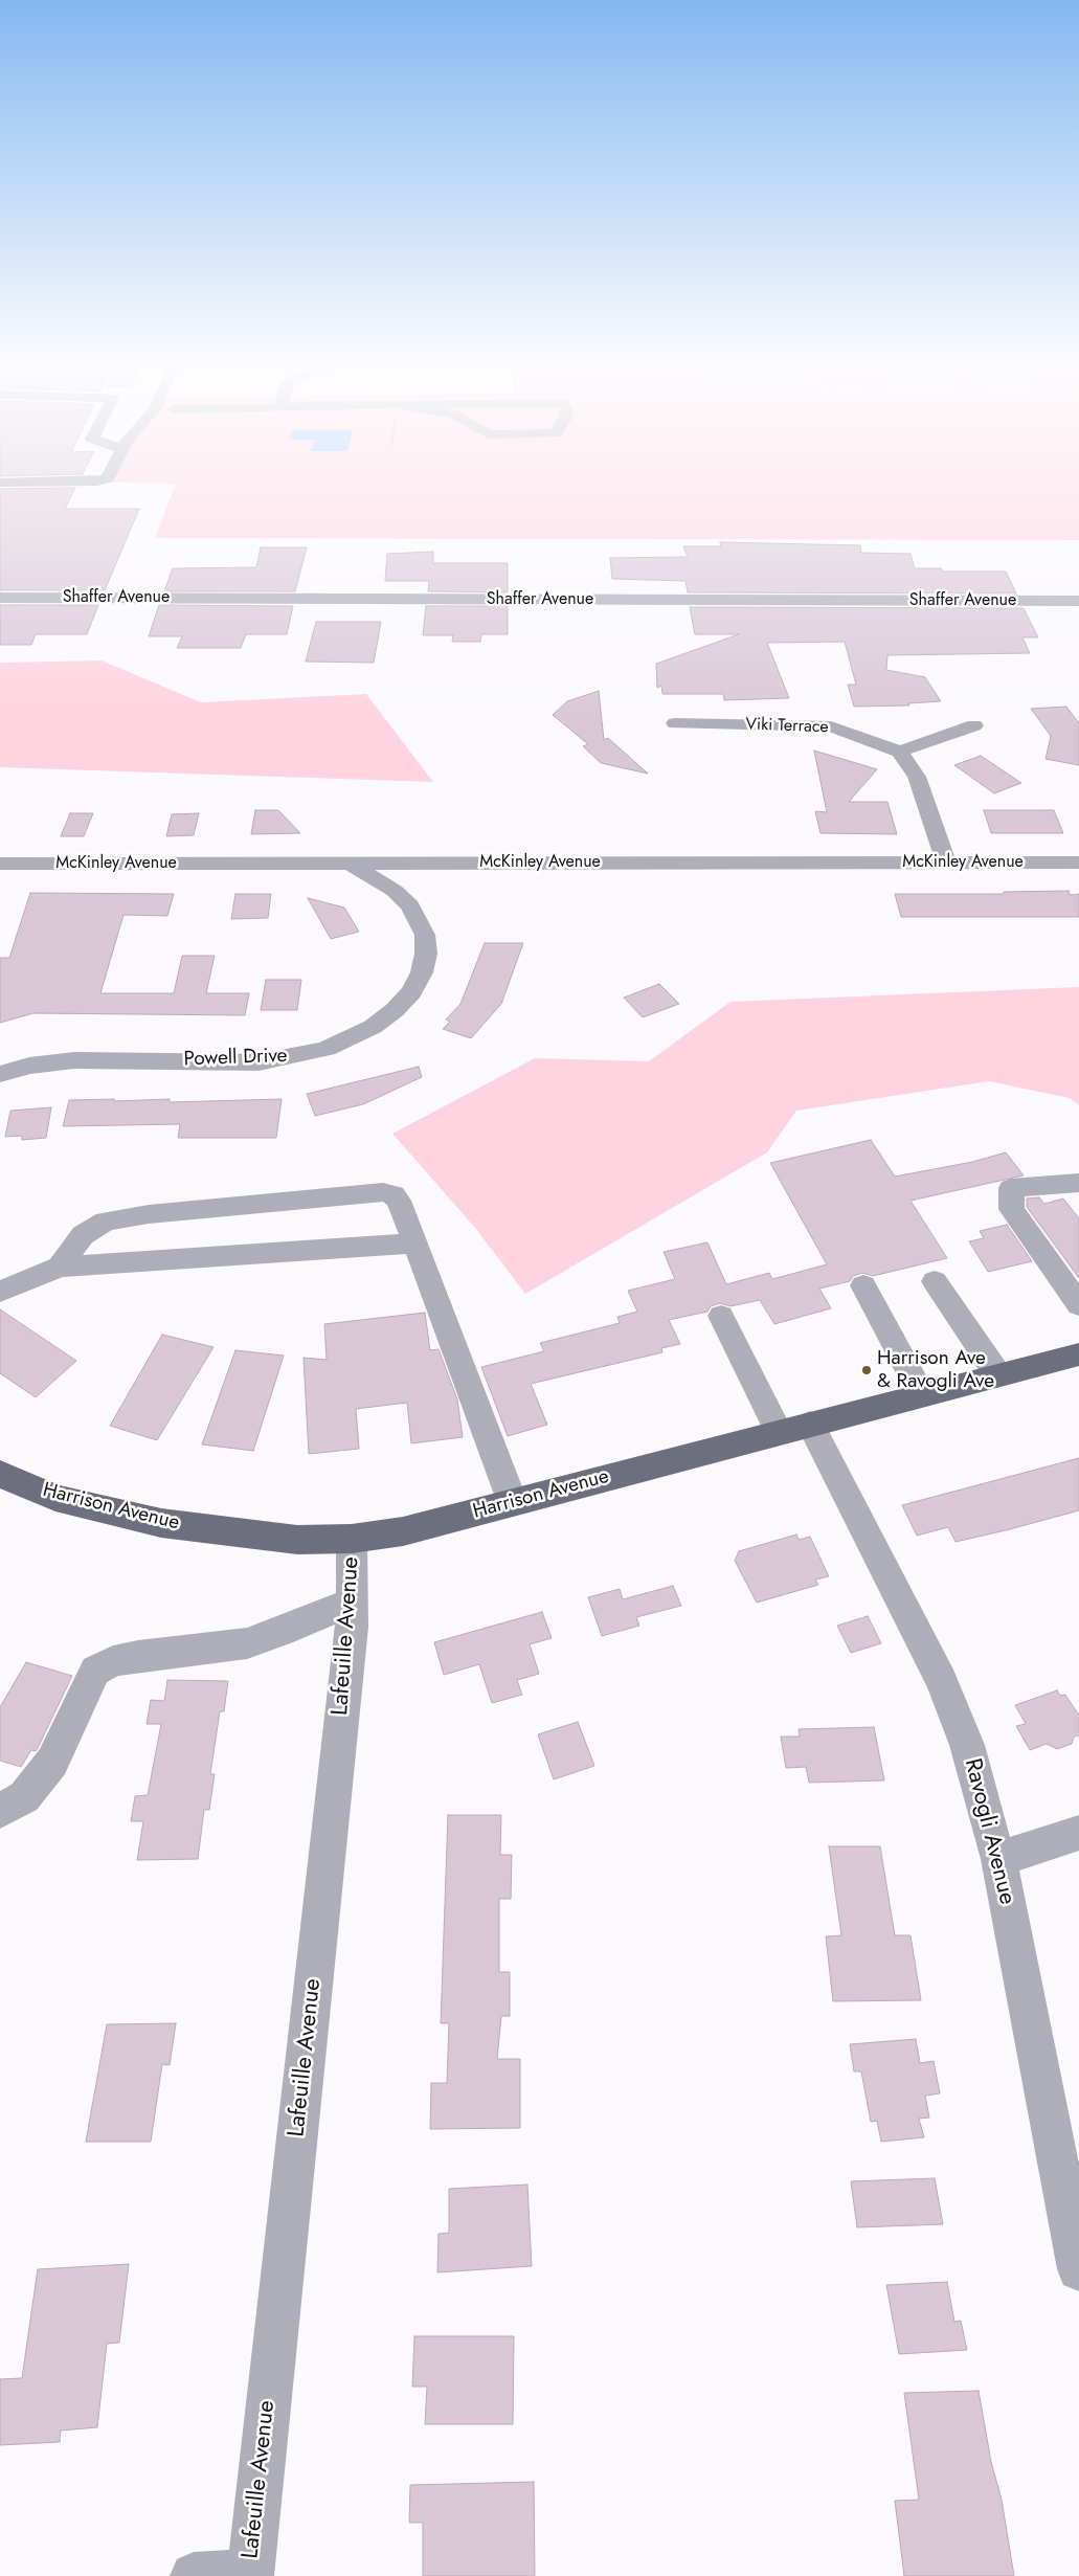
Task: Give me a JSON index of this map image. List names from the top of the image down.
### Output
{
  "streets": {
    "main road": ["Harrison Avenue"],
    "street": [
      "Shaffer Avenue",
      "Viki Terrace",
      "McKinley Avenue",
      "Powell Drive",
      "Lafeuille Avenue",
      "Ravogli Avenue"
    ]
  },
  "crossings": [
    ["McKinley Avenue", "Powell Drive"],
    ["Harrison Avenue", "Lafeuille Avenue"],
    ["Harrison Avenue", "Ravogli Avenue"]
  ],
  "places": ["Harrison Ave & Ravogli Ave"]
}
